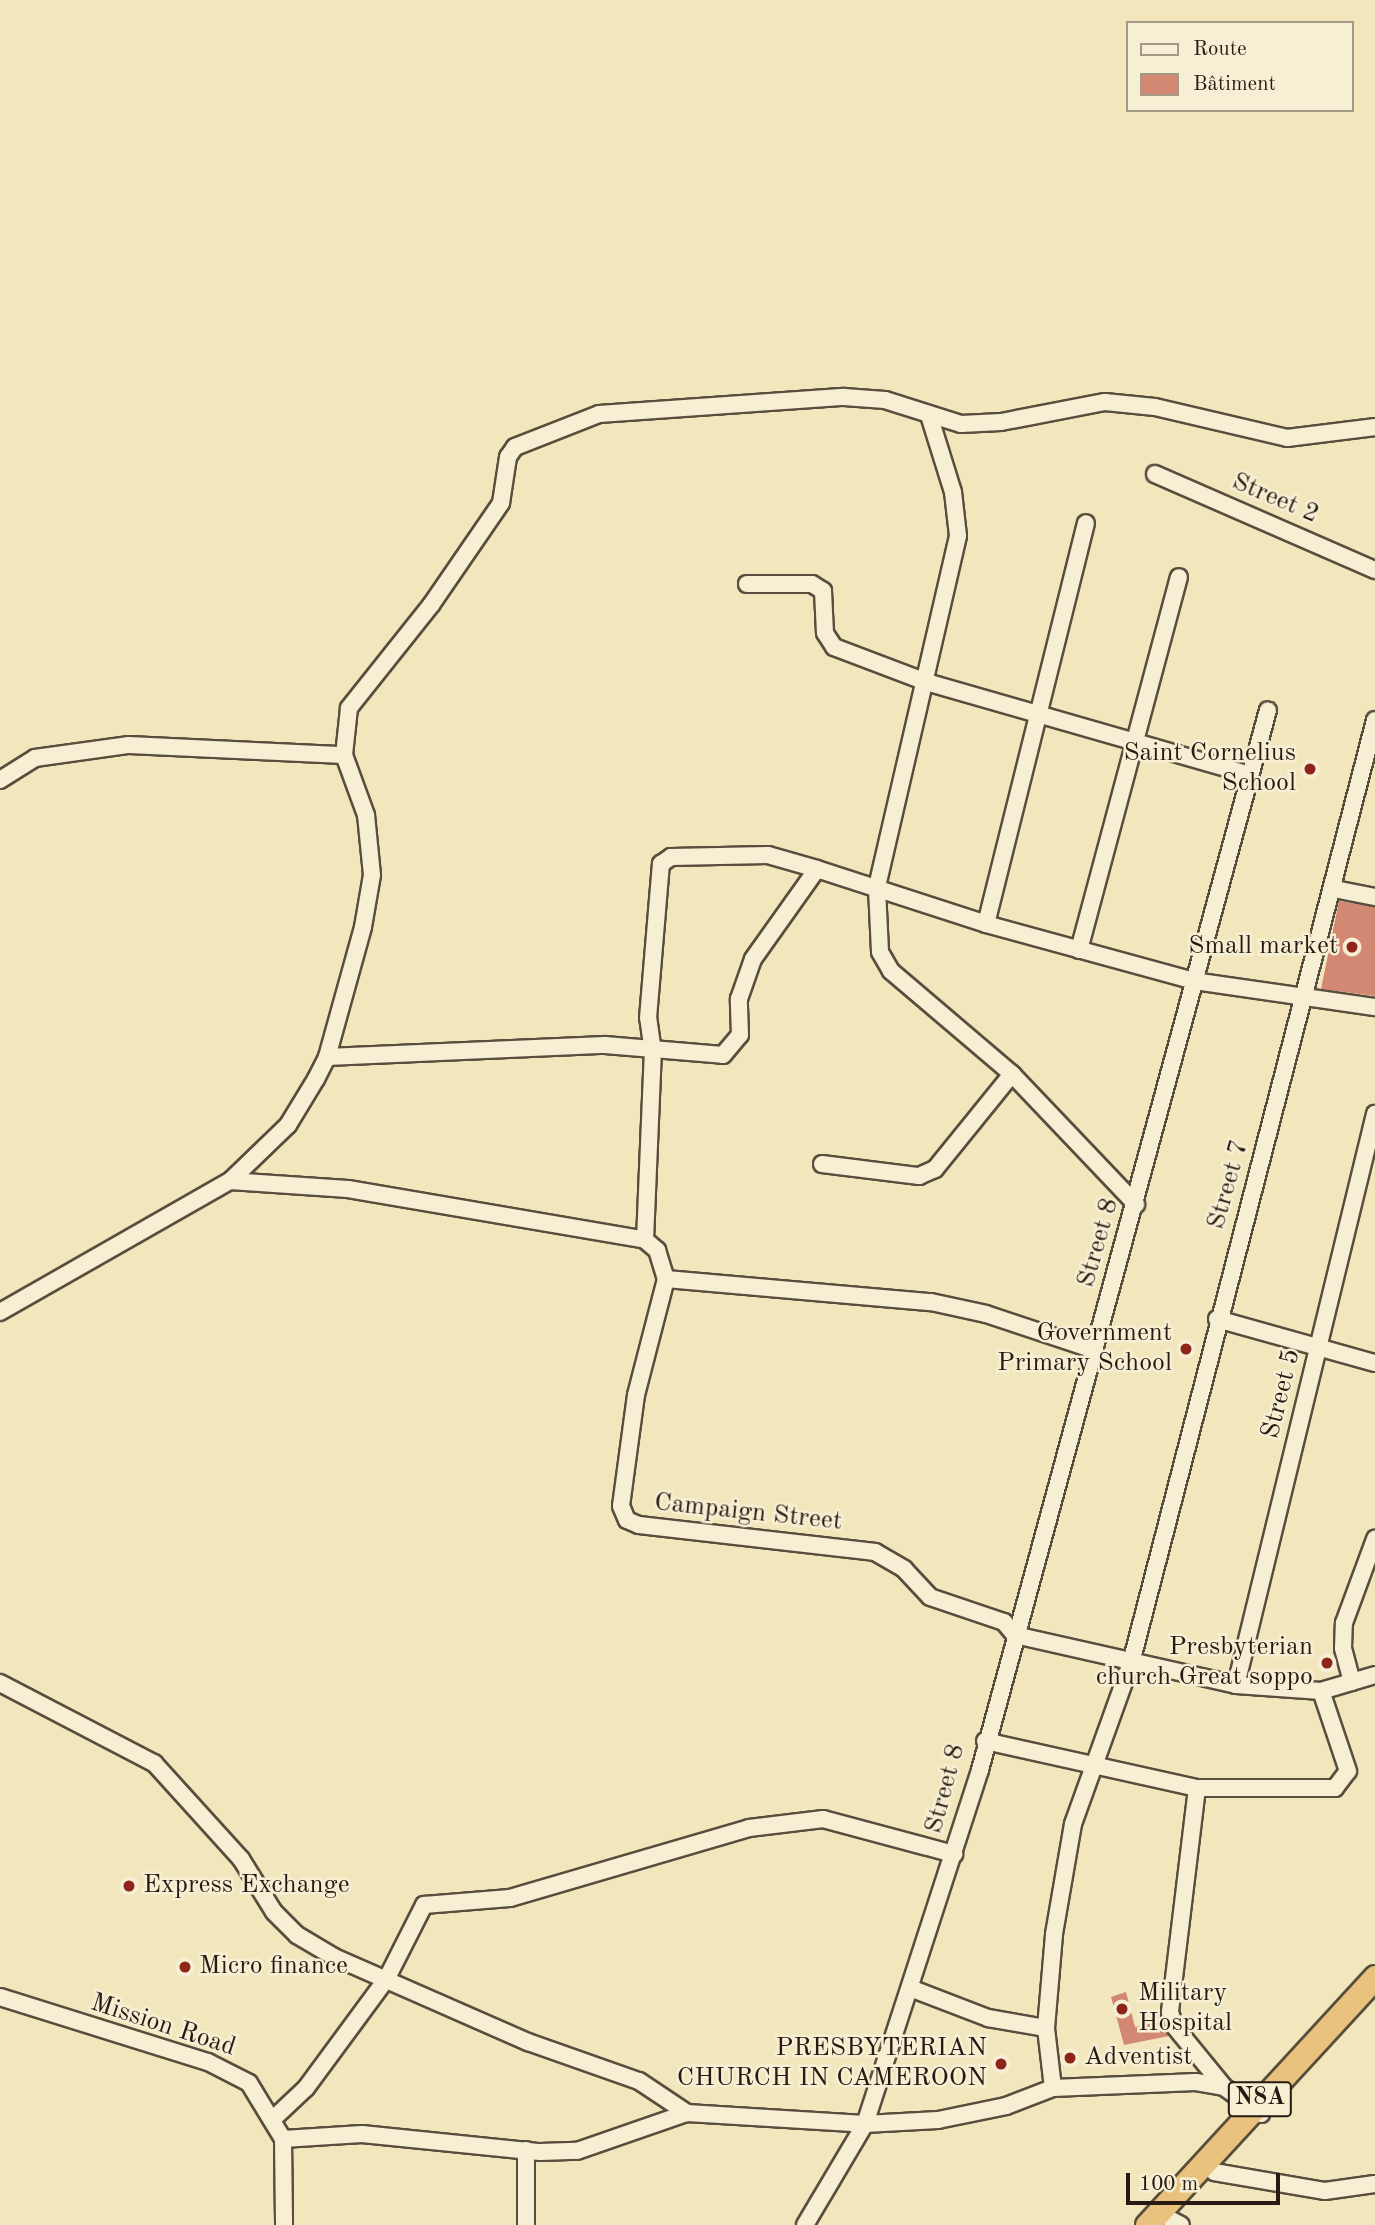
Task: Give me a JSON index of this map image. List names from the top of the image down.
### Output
{
  "streets": {
    "highway": ["N8A"],
    "street": [
      "Street 2",
      "Street 7",
      "Street 8",
      "Street 5",
      "Campaign Street",
      "Mission Road"
    ]
  },
  "crossings": [
    ["Street 7", "Campaign Street"],
    ["Street 8", "Campaign Street"],
    ["Street 5", "Campaign Street"]
  ],
  "places": [
    "Saint Cornelius School",
    "Small market",
    "Government Primary School",
    "Presbyterian church Great soppo",
    "Express Exchange",
    "Micro finance",
    "Military Hospital",
    "Adventist",
    "PRESBYTERIAN CHURCH IN CAMEROON"
  ],
  "legend": ["Route", "Bâtiment"],
  "scale_bar": "100 m"
}
